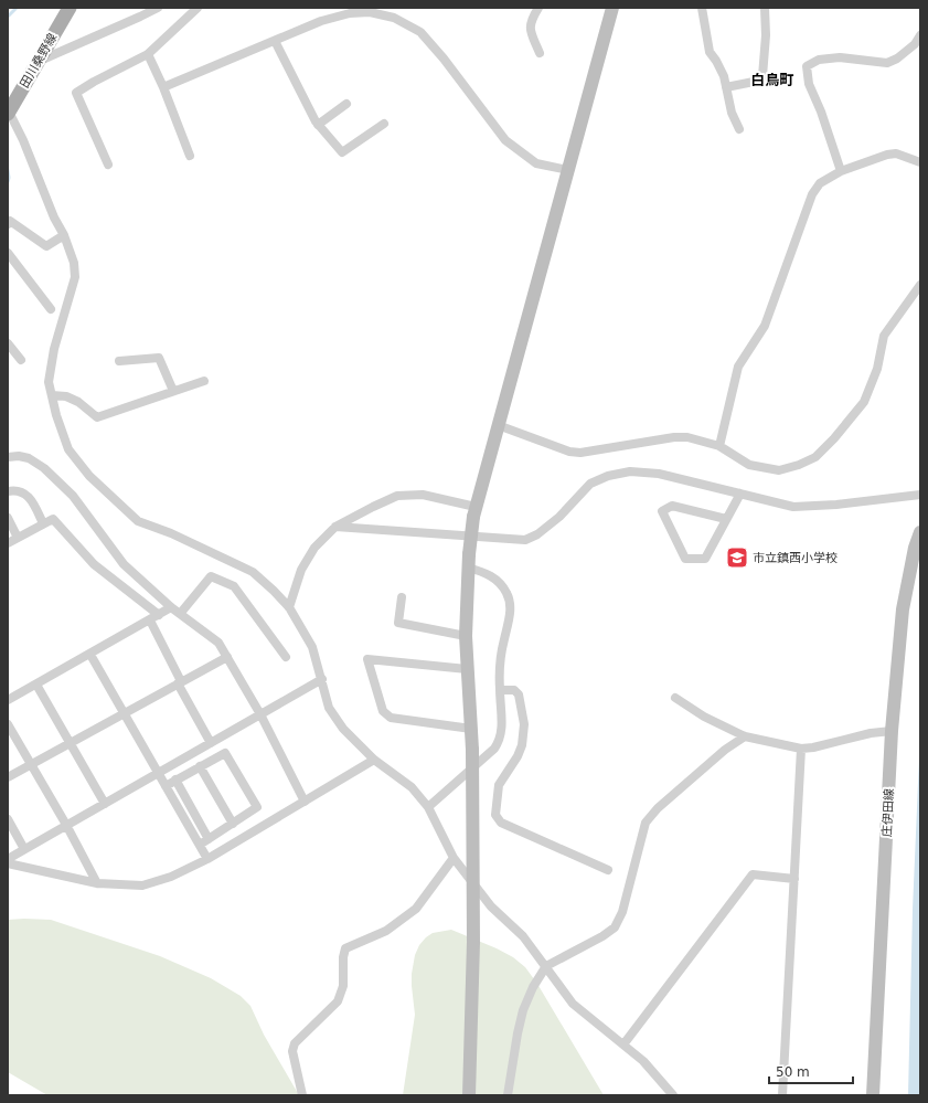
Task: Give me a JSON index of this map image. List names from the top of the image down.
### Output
{
  "streets": {
    "main road": ["田川桑野線"],
    "street": ["庄伊田線"]
  },
  "districts": ["白鳥町"],
  "places": {
    "school or university": ["市立鎮西小学校"]
  },
  "scale_bar": "50 m"
}
